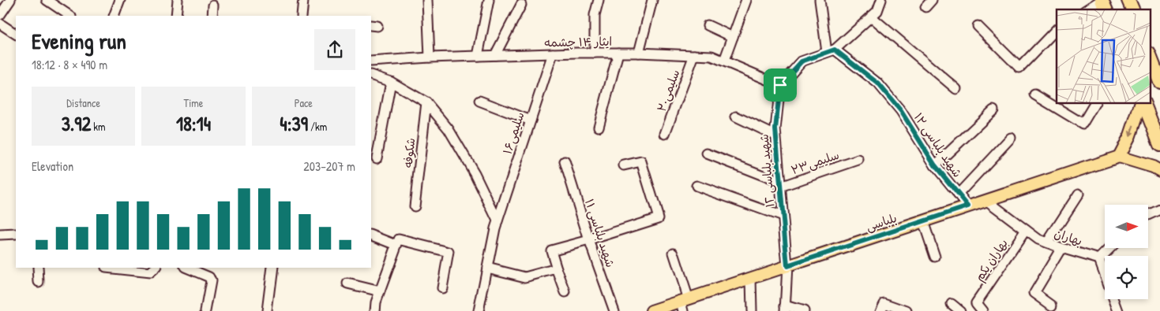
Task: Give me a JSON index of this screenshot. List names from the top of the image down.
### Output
{
  "streets": {
    "main road": ["بلباسی"],
    "street": [
      "ایثار ۱۴ چشمه",
      "سلیمی۲۰",
      "سلیمی۱۶",
      "شهید بلباسی ١٣",
      "شکوفه",
      "سلیمی۲۳",
      "شهید بلباسی ١٢",
      "شهید بلباسی ١١",
      "بهاران",
      "بهاران یکم"
    ]
  },
  "crossings": [
    ["ایثار ۱۴ چشمه", "سلیمی۲۰"],
    ["ایثار ۱۴ چشمه", "سلیمی۱۶"],
    ["ایثار ۱۴ چشمه", "شهید بلباسی ١٢"],
    ["شهید بلباسی ١٣", "بلباسی"],
    ["سلیمی۲۳", "شهید بلباسی ١٢"],
    ["شهید بلباسی ١٢", "بلباسی"],
    ["بلباسی", "بهاران"],
    ["بهاران", "بهاران یکم"]
  ],
  "north": "right",
  "page": {
    "heading": ["Evening run", "18:12 · 8 × 490 m"],
    "stats": [
      ["Distance", "3.92 km"],
      ["Time", "18:14"],
      ["Pace", "4:39 /km"]
    ],
    "chart": ["Elevation", "203–207 m"]
  }
}
